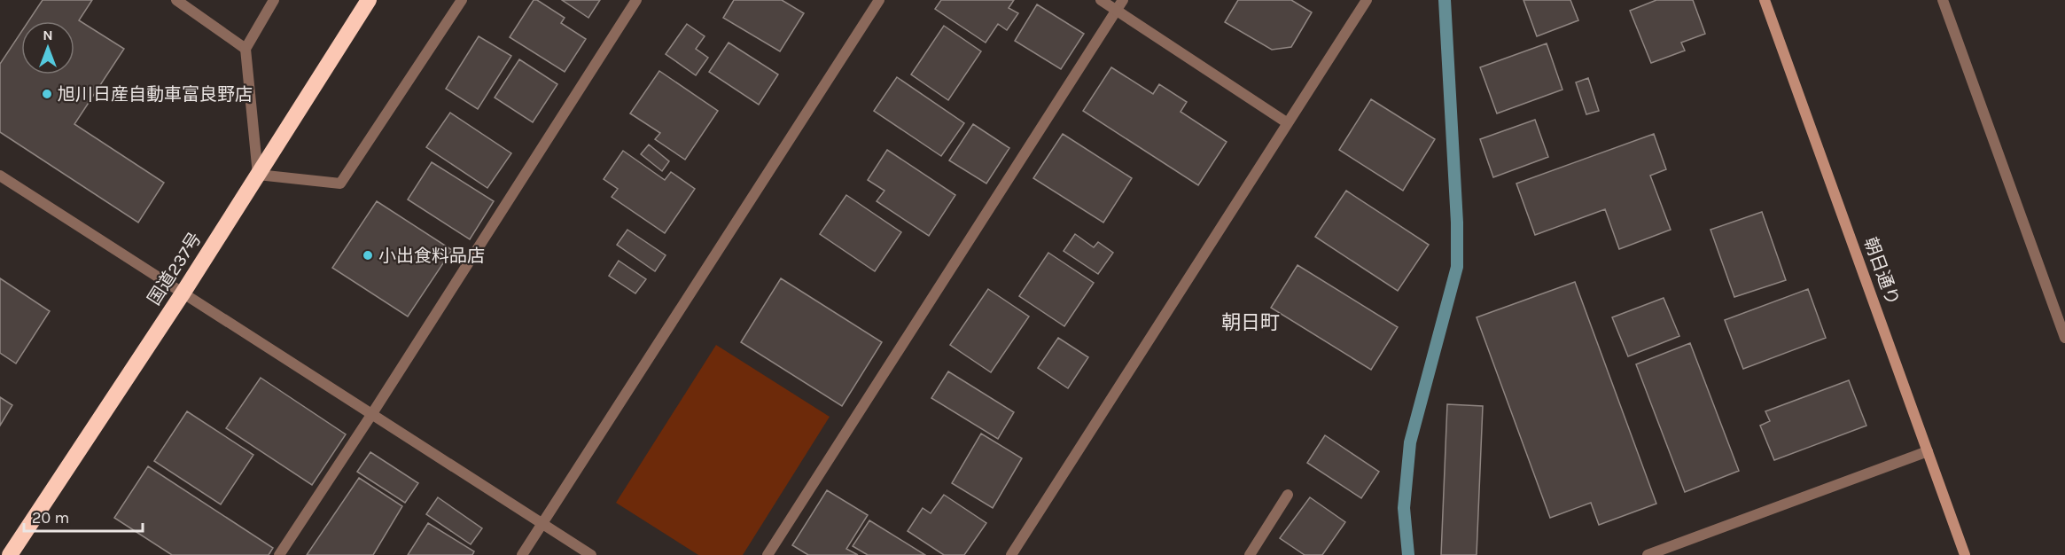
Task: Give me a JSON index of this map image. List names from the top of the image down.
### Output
{
  "streets": {
    "highway": ["国道237号"],
    "street": ["朝日通り"]
  },
  "districts": ["朝日町"],
  "places": ["旭川日産自動車富良野店", "小出食料品店"],
  "scale_bar": "20 m",
  "north": "top"
}
